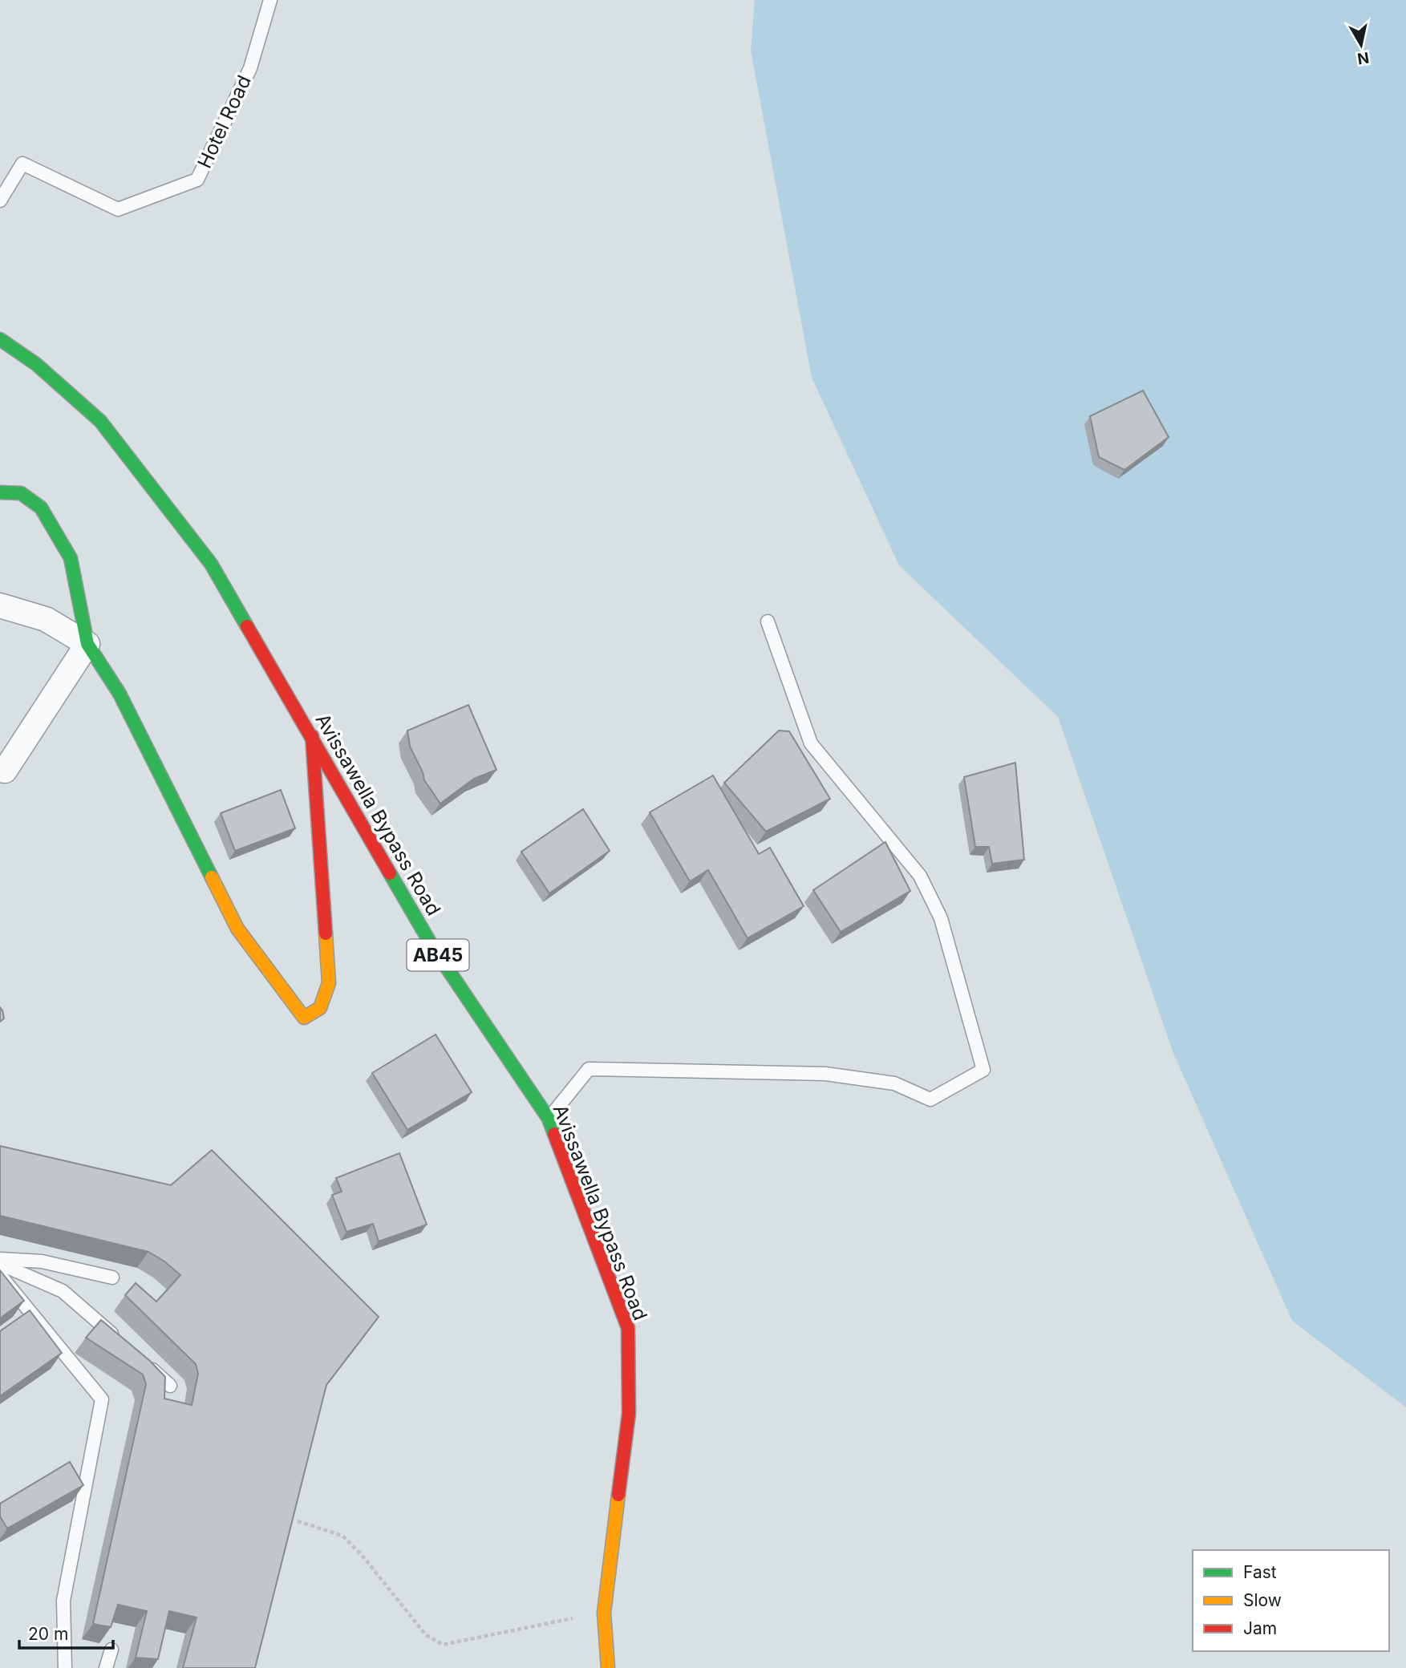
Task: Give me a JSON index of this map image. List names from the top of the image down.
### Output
{
  "streets": {
    "main road": ["Avissawella Bypass Road", "AB45"],
    "lane": ["Hotel Road"]
  },
  "legend": ["Fast", "Slow", "Jam"],
  "scale_bar": "20 m",
  "north": "bottom"
}
